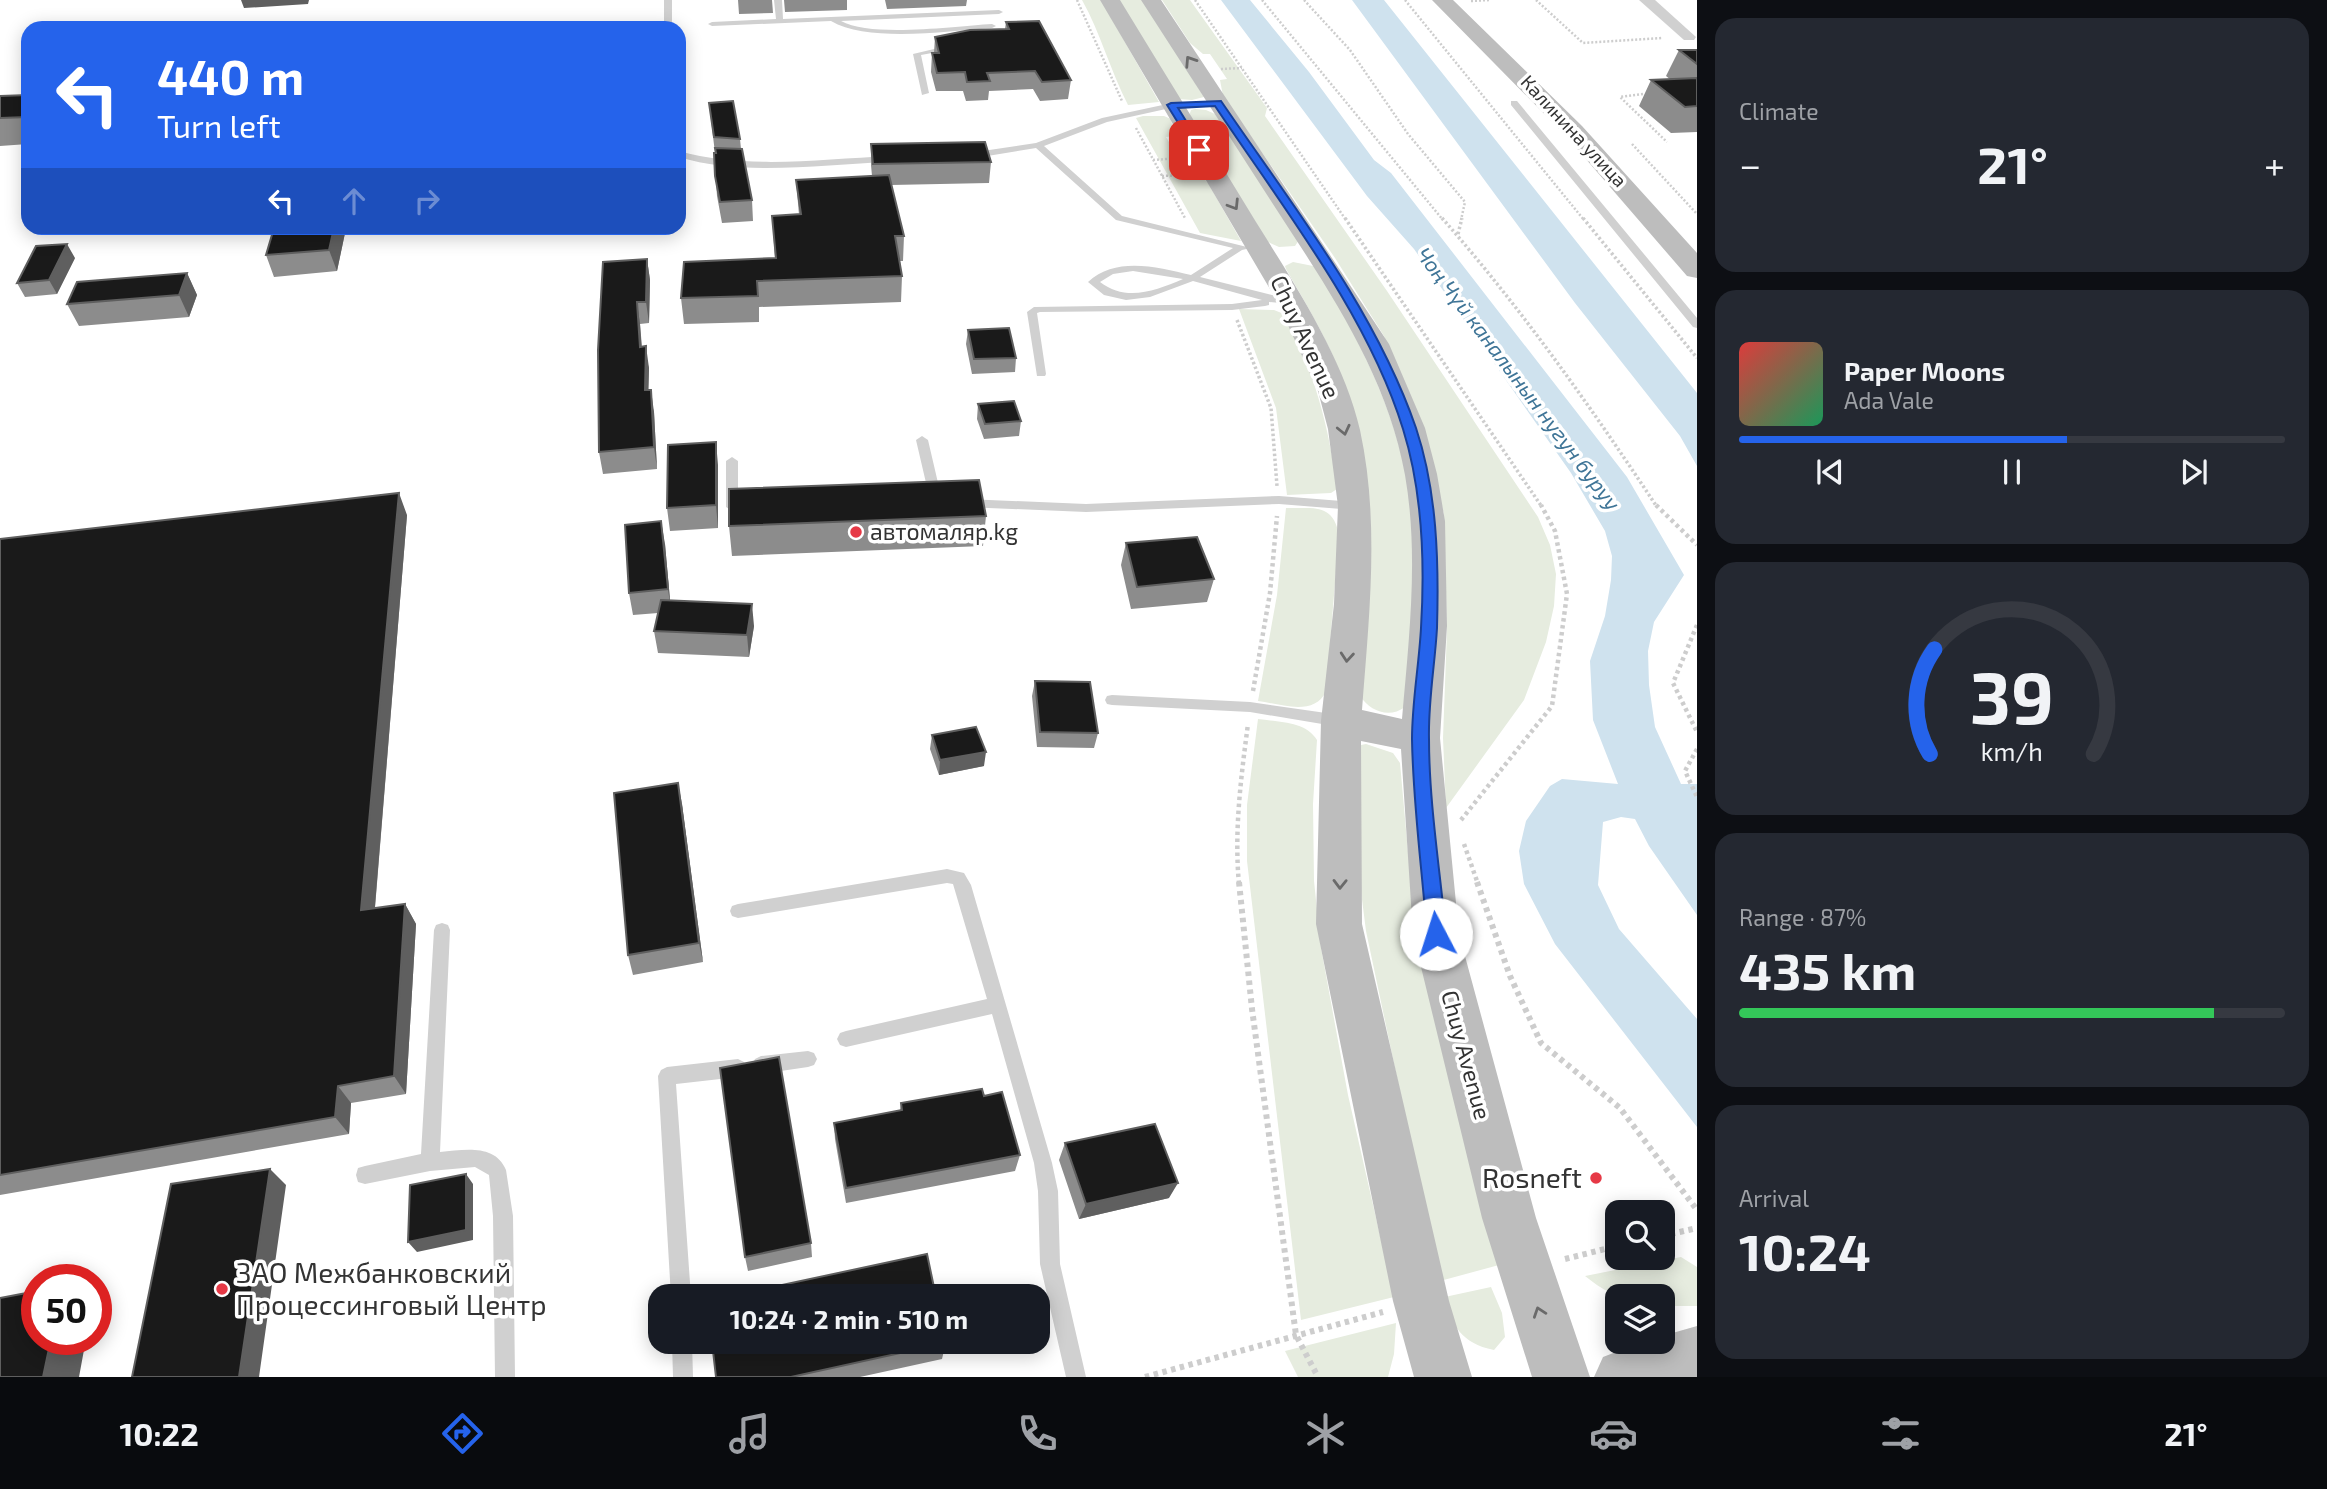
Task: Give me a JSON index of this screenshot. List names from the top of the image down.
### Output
{
  "streets": {
    "main road": ["Калинина улица", "Chuy Avenue"]
  },
  "water": ["Чоң Чүй каналынын нугун буруу"],
  "places": ["автомаляр.kg", "Rosneft", "ЗАО Межбанковский Процессинговый Центр"],
  "page": {
    "tile": [
      "Climate",
      ["Range · 87%", "435 km"],
      ["Arrival", "10:24"]
    ],
    "turn": ["440 m", "Turn left"],
    "heat": ["−", "21°", "+"],
    "song": ["Paper Moons", "Ada Vale"],
    "limit": "50",
    "trip": "10:24 · 2 min · 510 m",
    "tabs": ["10:22", "21°"],
    "gauge": ["39", "km/h"]
  }
}
